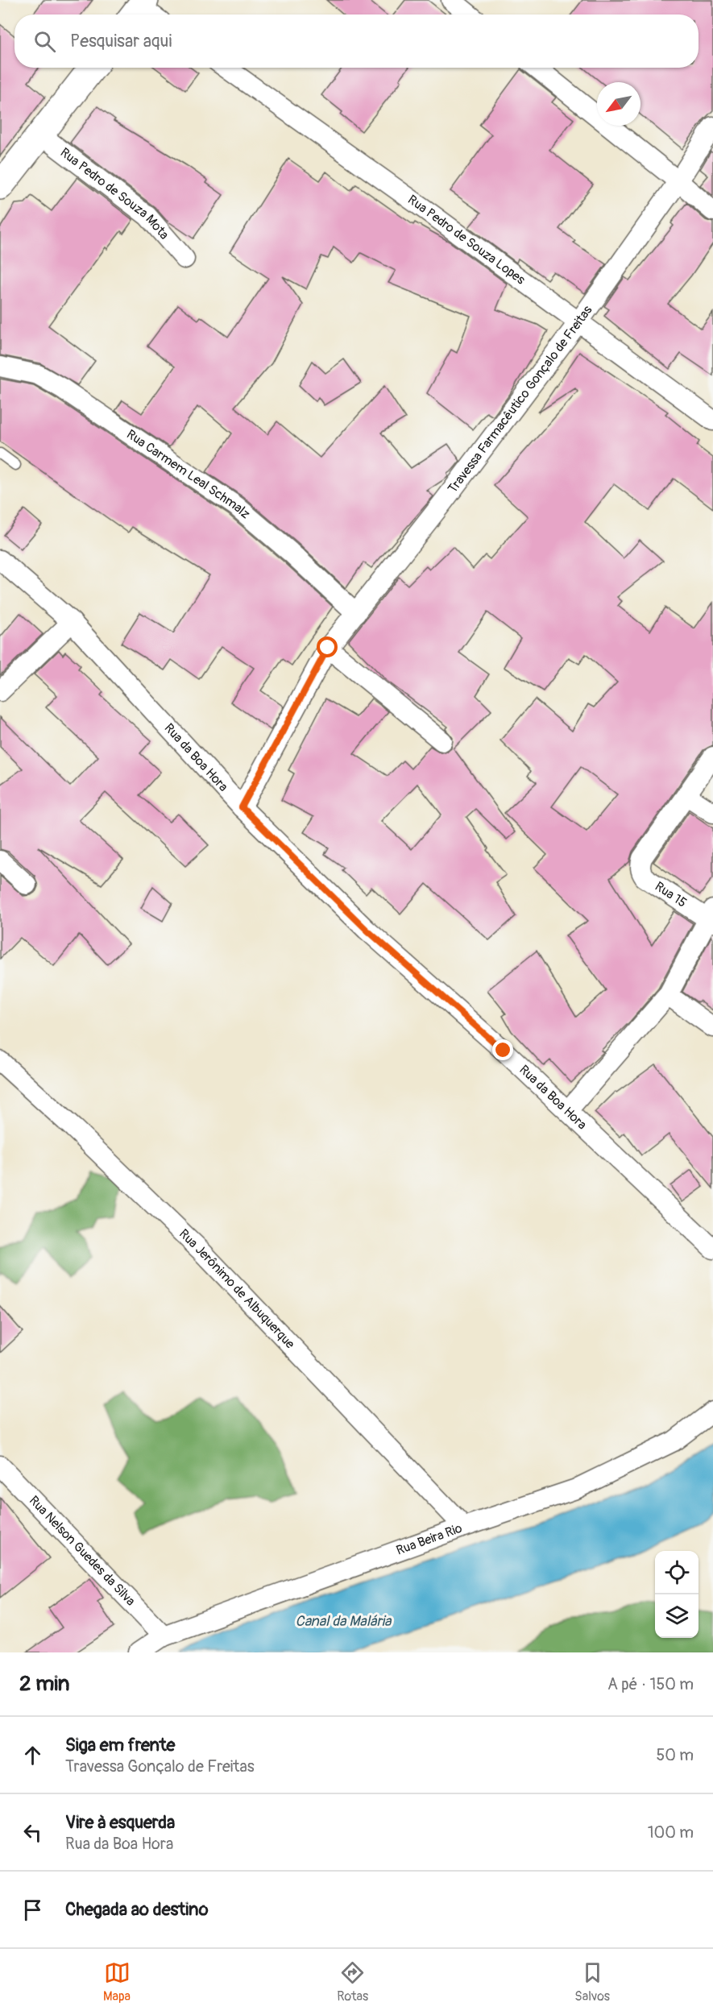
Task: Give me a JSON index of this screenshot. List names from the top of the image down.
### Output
{
  "streets": {
    "street": [
      "Rua Pedro de Souza Mota",
      "Rua Pedro de Souza Lopes",
      "Travessa Farmacêutico Gonçalo de Freitas",
      "Rua Carmem Leal Schmalz",
      "Rua da Boa Hora",
      "Rua 15",
      "Rua Jerônimo de Albuquerque",
      "Rua Beira Rio",
      "Rua Nelson Guedes da Silva"
    ]
  },
  "crossings": [
    ["Rua Pedro de Souza Lopes", "Travessa Farmacêutico Gonçalo de Freitas"],
    ["Travessa Farmacêutico Gonçalo de Freitas", "Rua Carmem Leal Schmalz"],
    ["Travessa Farmacêutico Gonçalo de Freitas", "Rua da Boa Hora"],
    ["Rua Jerônimo de Albuquerque", "Rua Beira Rio"],
    ["Rua Beira Rio", "Rua Nelson Guedes da Silva"]
  ],
  "water": ["Canal da Malária"],
  "north": "bottom left",
  "page": {
    "search": "Pesquisar aqui",
    "heading": ["2 min", "A pé · 150 m"],
    "list": [
      ["Siga em frente", "Travessa Gonçalo de Freitas", "50 m"],
      ["Vire à esquerda", "Rua da Boa Hora", "100 m"],
      "Chegada ao destino"
    ],
    "nav": ["Mapa", "Rotas", "Salvos"]
  }
}
